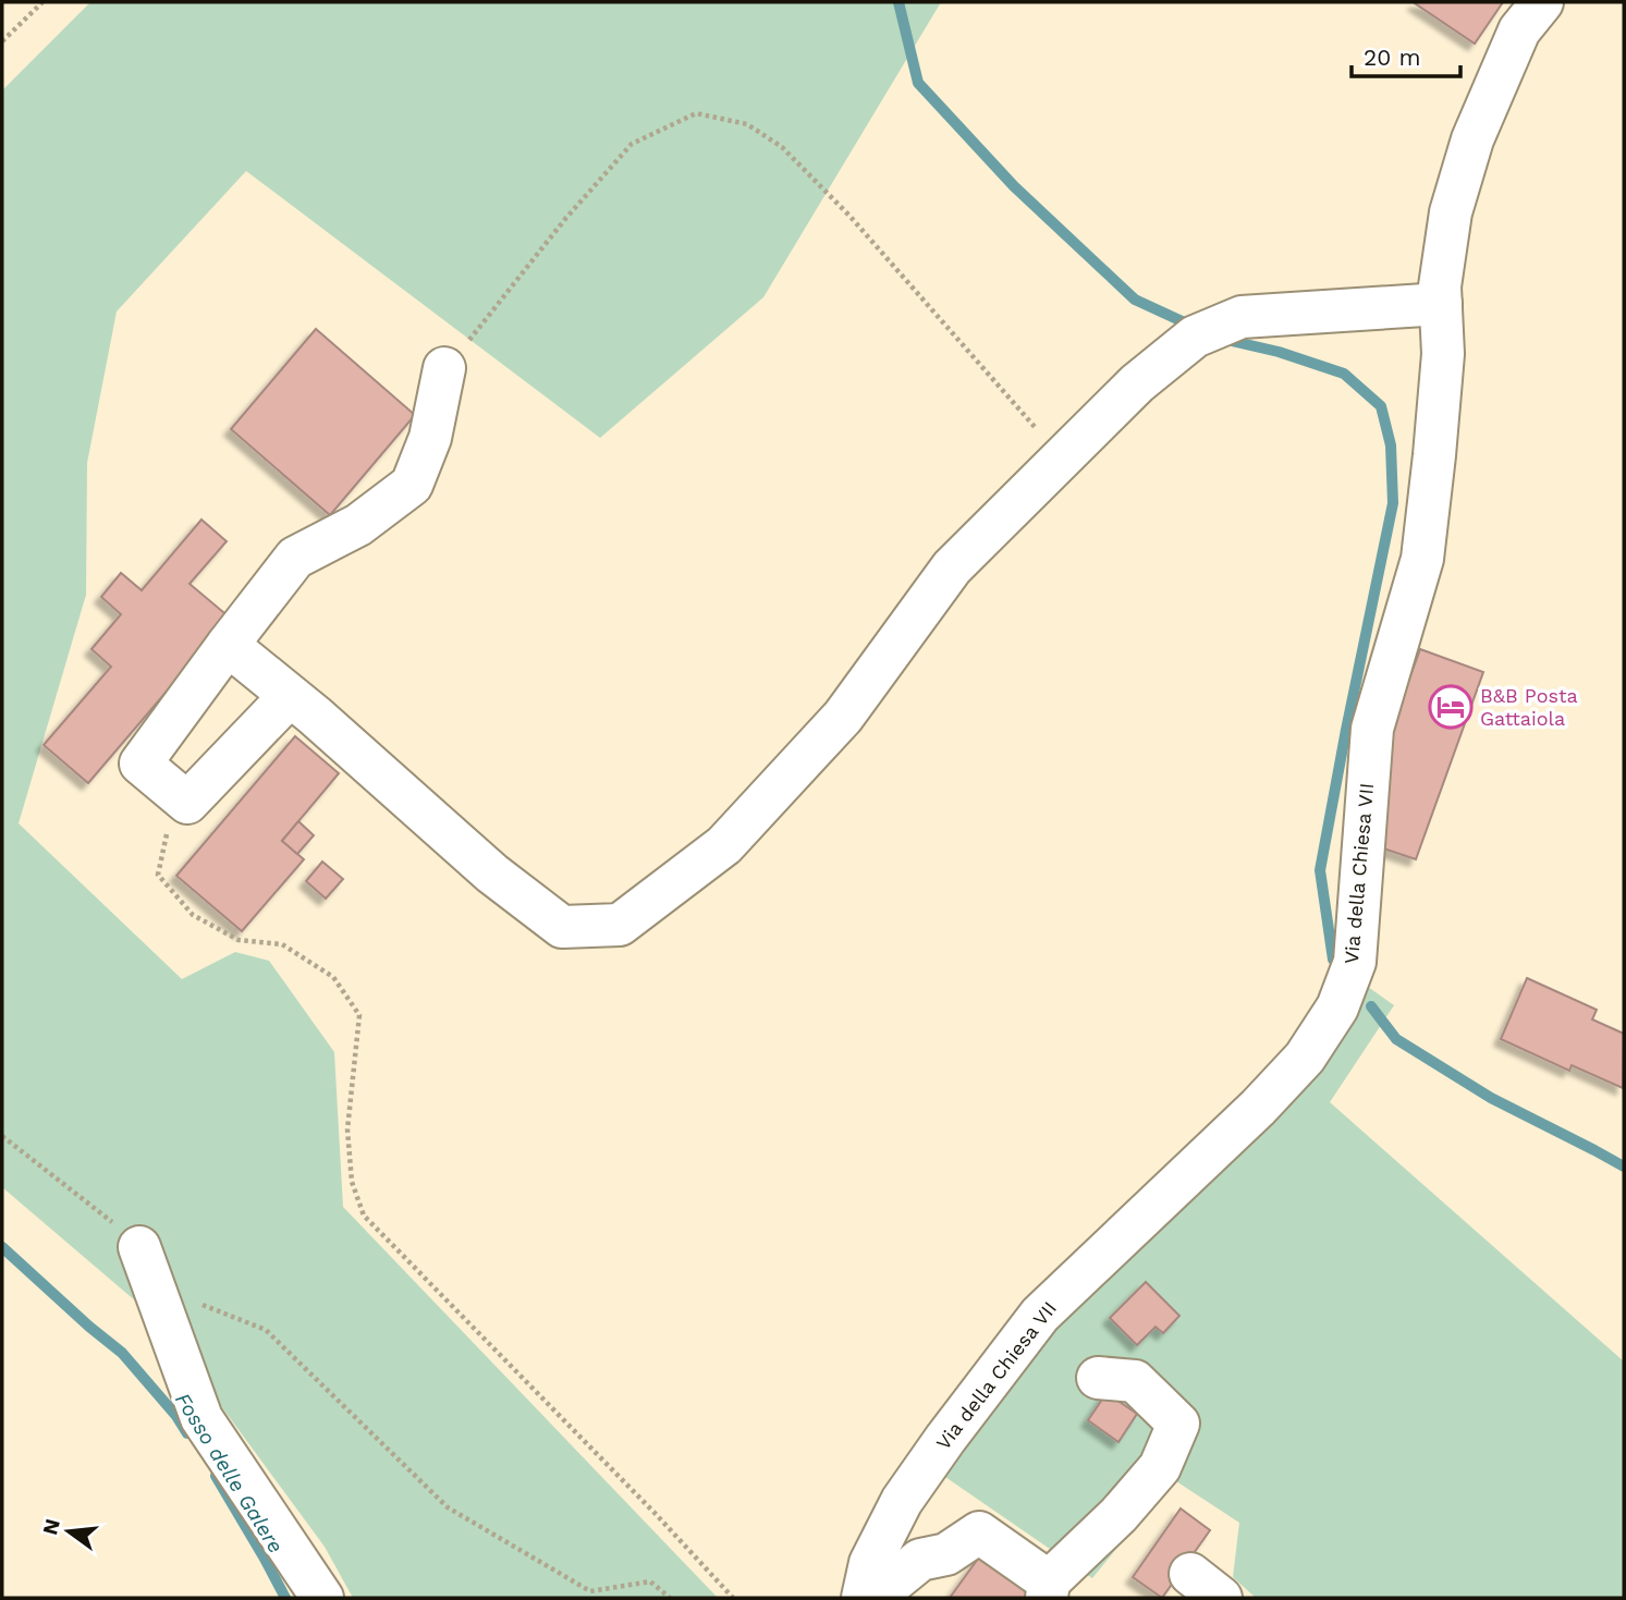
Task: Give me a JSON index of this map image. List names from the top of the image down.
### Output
{
  "streets": {
    "street": ["Via della Chiesa VII"]
  },
  "water": ["Fosso delle Galere"],
  "places": {
    "hotel": ["B&B Posta Gattaiola"]
  },
  "scale_bar": "20 m",
  "north": "left"
}
